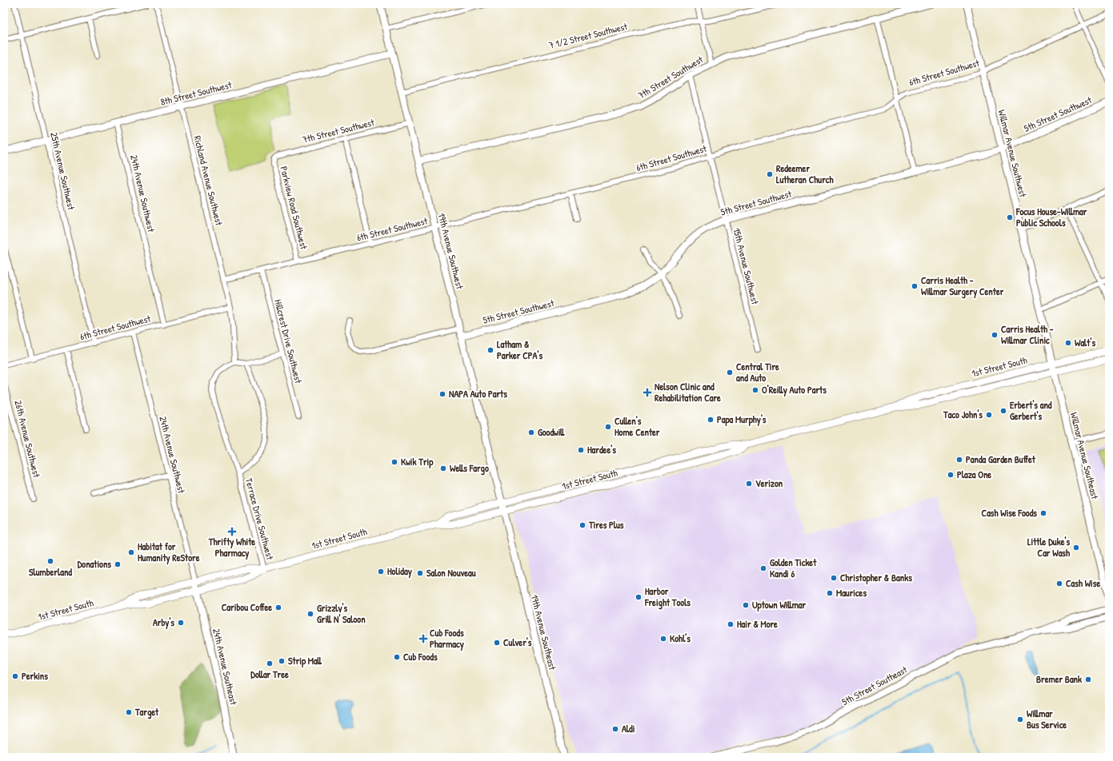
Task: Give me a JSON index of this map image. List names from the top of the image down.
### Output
{
  "streets": {
    "main road": ["1st Street South"],
    "street": [
      "7 1/2 Street Southwest",
      "6th Street Southwest",
      "7th Street Southwest",
      "8th Street Southwest",
      "5th Street Southwest",
      "Willmar Avenue Southwest",
      "25th Avenue Southwest",
      "Richland Avenue Southwest",
      "24th Avenue Southwest",
      "Parkview Road Southwest",
      "19th Avenue Southwest",
      "15th Avenue Southwest",
      "Hillcrest Drive Southwest",
      "26th Avenue Southwest",
      "Willmar Avenue Southeast",
      "Terrace Drive Southwest",
      "19th Avenue Southeast",
      "24th Avenue Southeast",
      "5th Street Southeast"
    ]
  },
  "crossings": [
    ["7 1/2 Street Southwest", "19th Avenue Southwest"],
    ["6th Street Southwest", "Willmar Avenue Southwest"],
    ["6th Street Southwest", "25th Avenue Southwest"],
    ["6th Street Southwest", "Richland Avenue Southwest"],
    ["6th Street Southwest", "24th Avenue Southwest"],
    ["6th Street Southwest", "Parkview Road Southwest"],
    ["6th Street Southwest", "19th Avenue Southwest"],
    ["6th Street Southwest", "15th Avenue Southwest"],
    ["6th Street Southwest", "Hillcrest Drive Southwest"],
    ["7th Street Southwest", "Parkview Road Southwest"],
    ["7th Street Southwest", "19th Avenue Southwest"],
    ["7th Street Southwest", "15th Avenue Southwest"],
    ["8th Street Southwest", "25th Avenue Southwest"],
    ["8th Street Southwest", "Richland Avenue Southwest"],
    ["8th Street Southwest", "24th Avenue Southwest"],
    ["8th Street Southwest", "19th Avenue Southwest"],
    ["5th Street Southwest", "Willmar Avenue Southwest"],
    ["5th Street Southwest", "19th Avenue Southwest"],
    ["5th Street Southwest", "15th Avenue Southwest"],
    ["Willmar Avenue Southwest", "1st Street South"],
    ["Willmar Avenue Southwest", "Willmar Avenue Southeast"],
    ["Richland Avenue Southwest", "Terrace Drive Southwest"],
    ["24th Avenue Southwest", "1st Street South"],
    ["24th Avenue Southwest", "24th Avenue Southeast"],
    ["19th Avenue Southwest", "1st Street South"],
    ["19th Avenue Southwest", "19th Avenue Southeast"],
    ["1st Street South", "Willmar Avenue Southeast"],
    ["1st Street South", "Terrace Drive Southwest"],
    ["1st Street South", "19th Avenue Southeast"],
    ["1st Street South", "24th Avenue Southeast"]
  ],
  "places": {
    "other": [
      "Redeemer Lutheran Church",
      "Focus House-Willmar Public Schools",
      "Carris Health - Willmar Surgery Center",
      "Carris Health - Willmar Clinic",
      "Walt's",
      "Latham & Parker CPA's",
      "Central Tire and Auto",
      "O'Reilly Auto Parts",
      "NAPA Auto Parts",
      "Erbert's and Gerbert's",
      "Taco John's",
      "Papa Murphy's",
      "Cullen's Home Center",
      "Goodwill",
      "Hardee's",
      "Panda Garden Buffet",
      "Kwik Trip",
      "Wells Fargo",
      "Plaza One",
      "Verizon",
      "Cash Wise Foods",
      "Tires Plus",
      "Little Duke's Car Wash",
      "Habitat for Humanity ReStore",
      "Slumberland",
      "Donations",
      "Golden Ticket Kandi 6",
      "Holiday",
      "Salon Nouveau",
      "Christopher & Banks",
      "Cash Wise",
      "Maurices",
      "Harbor Freight Tools",
      "Uptown Willmar",
      "Caribou Coffee",
      "Grizzly's Grill N' Saloon",
      "Arby's",
      "Hair & More",
      "Kohl's",
      "Culver's",
      "Cub Foods",
      "Strip Mall",
      "Dollar Tree",
      "Perkins",
      "Bremer Bank",
      "Target",
      "Willmar Bus Service",
      "Aldi"
    ],
    "health": ["Nelson Clinic and Rehabilitation Care", "Thrifty White Pharmacy", "Cub Foods Pharmacy"]
  }
}
